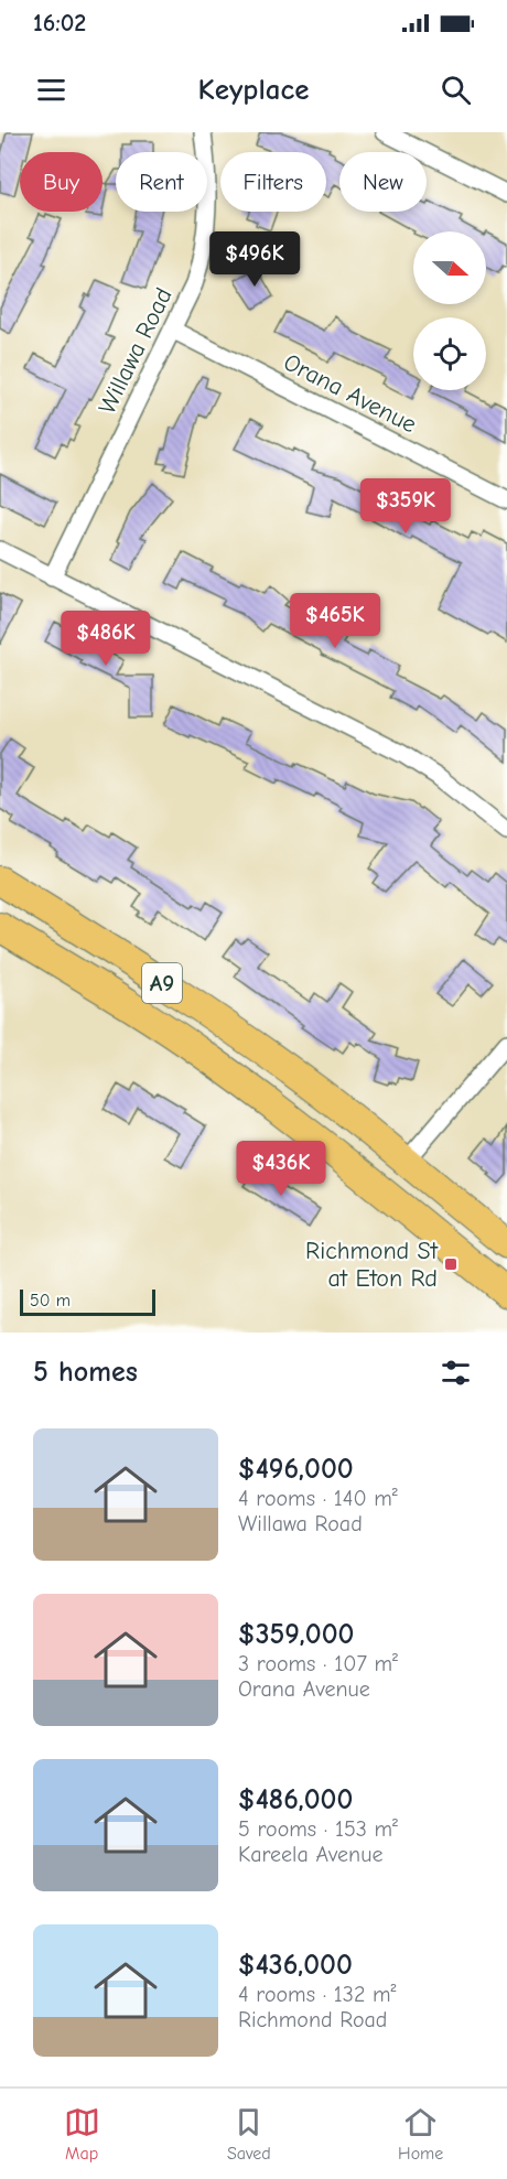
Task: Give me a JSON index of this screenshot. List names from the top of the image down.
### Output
{
  "streets": {
    "highway": ["A9"],
    "street": ["Willawa Road", "Orana Avenue"]
  },
  "crossings": [
    ["Willawa Road", "Orana Avenue"]
  ],
  "places": {
    "transit": ["Richmond St at Eton Rd"]
  },
  "scale_bar": "50 m",
  "north": "right",
  "page": {
    "status": "16:02",
    "header": "Keyplace",
    "chip": [
      "Buy",
      "Rent",
      "Filters",
      "New"
    ],
    "price": [
      "$496K",
      "$359K",
      "$465K",
      "$486K",
      "$436K"
    ],
    "scale": "50 m",
    "heading": "5 homes",
    "list": [
      {
        "name": "$496,000",
        "note": "4 rooms · 140 m² · Willawa Road"
      },
      {
        "name": "$359,000",
        "note": "3 rooms · 107 m² · Orana Avenue"
      },
      {
        "name": "$486,000",
        "note": "5 rooms · 153 m² · Kareela Avenue"
      },
      {
        "name": "$436,000",
        "note": "4 rooms · 132 m² · Richmond Road"
      }
    ],
    "tabs": ["Map", "Saved", "Home"]
  }
}
